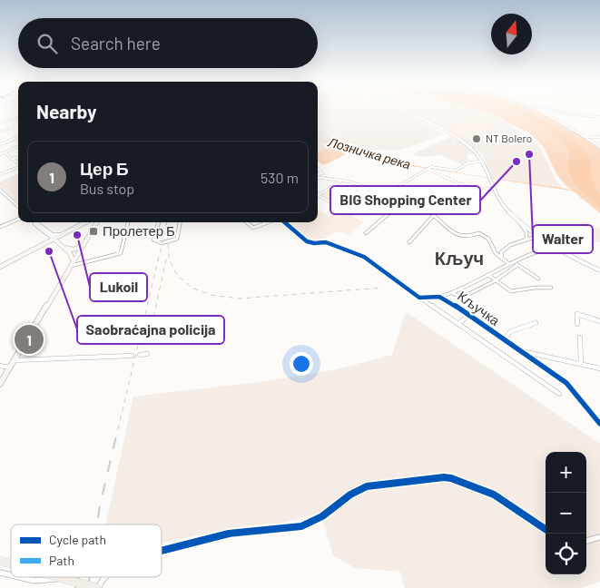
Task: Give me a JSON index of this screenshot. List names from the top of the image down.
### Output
{
  "streets": {
    "street": ["Кључка"]
  },
  "districts": ["Кључ"],
  "water": ["Лозничка река"],
  "places": {
    "other": [
      "NT Bolero",
      "Walter",
      "BIG Shopping Center",
      "Lukoil",
      "Saobraćajna policija"
    ],
    "transit": ["Пролетер Б"]
  },
  "legend": ["Cycle path", "Path"],
  "north": "top",
  "page": {
    "search": "Search here",
    "heading": "Nearby",
    "list": [
      {
        "mark": "1",
        "name": "Цер Б",
        "note": "Bus stop",
        "value": "530 m"
      }
    ],
    "pins": "1",
    "map_buttons": ["+", "−"]
  }
}
